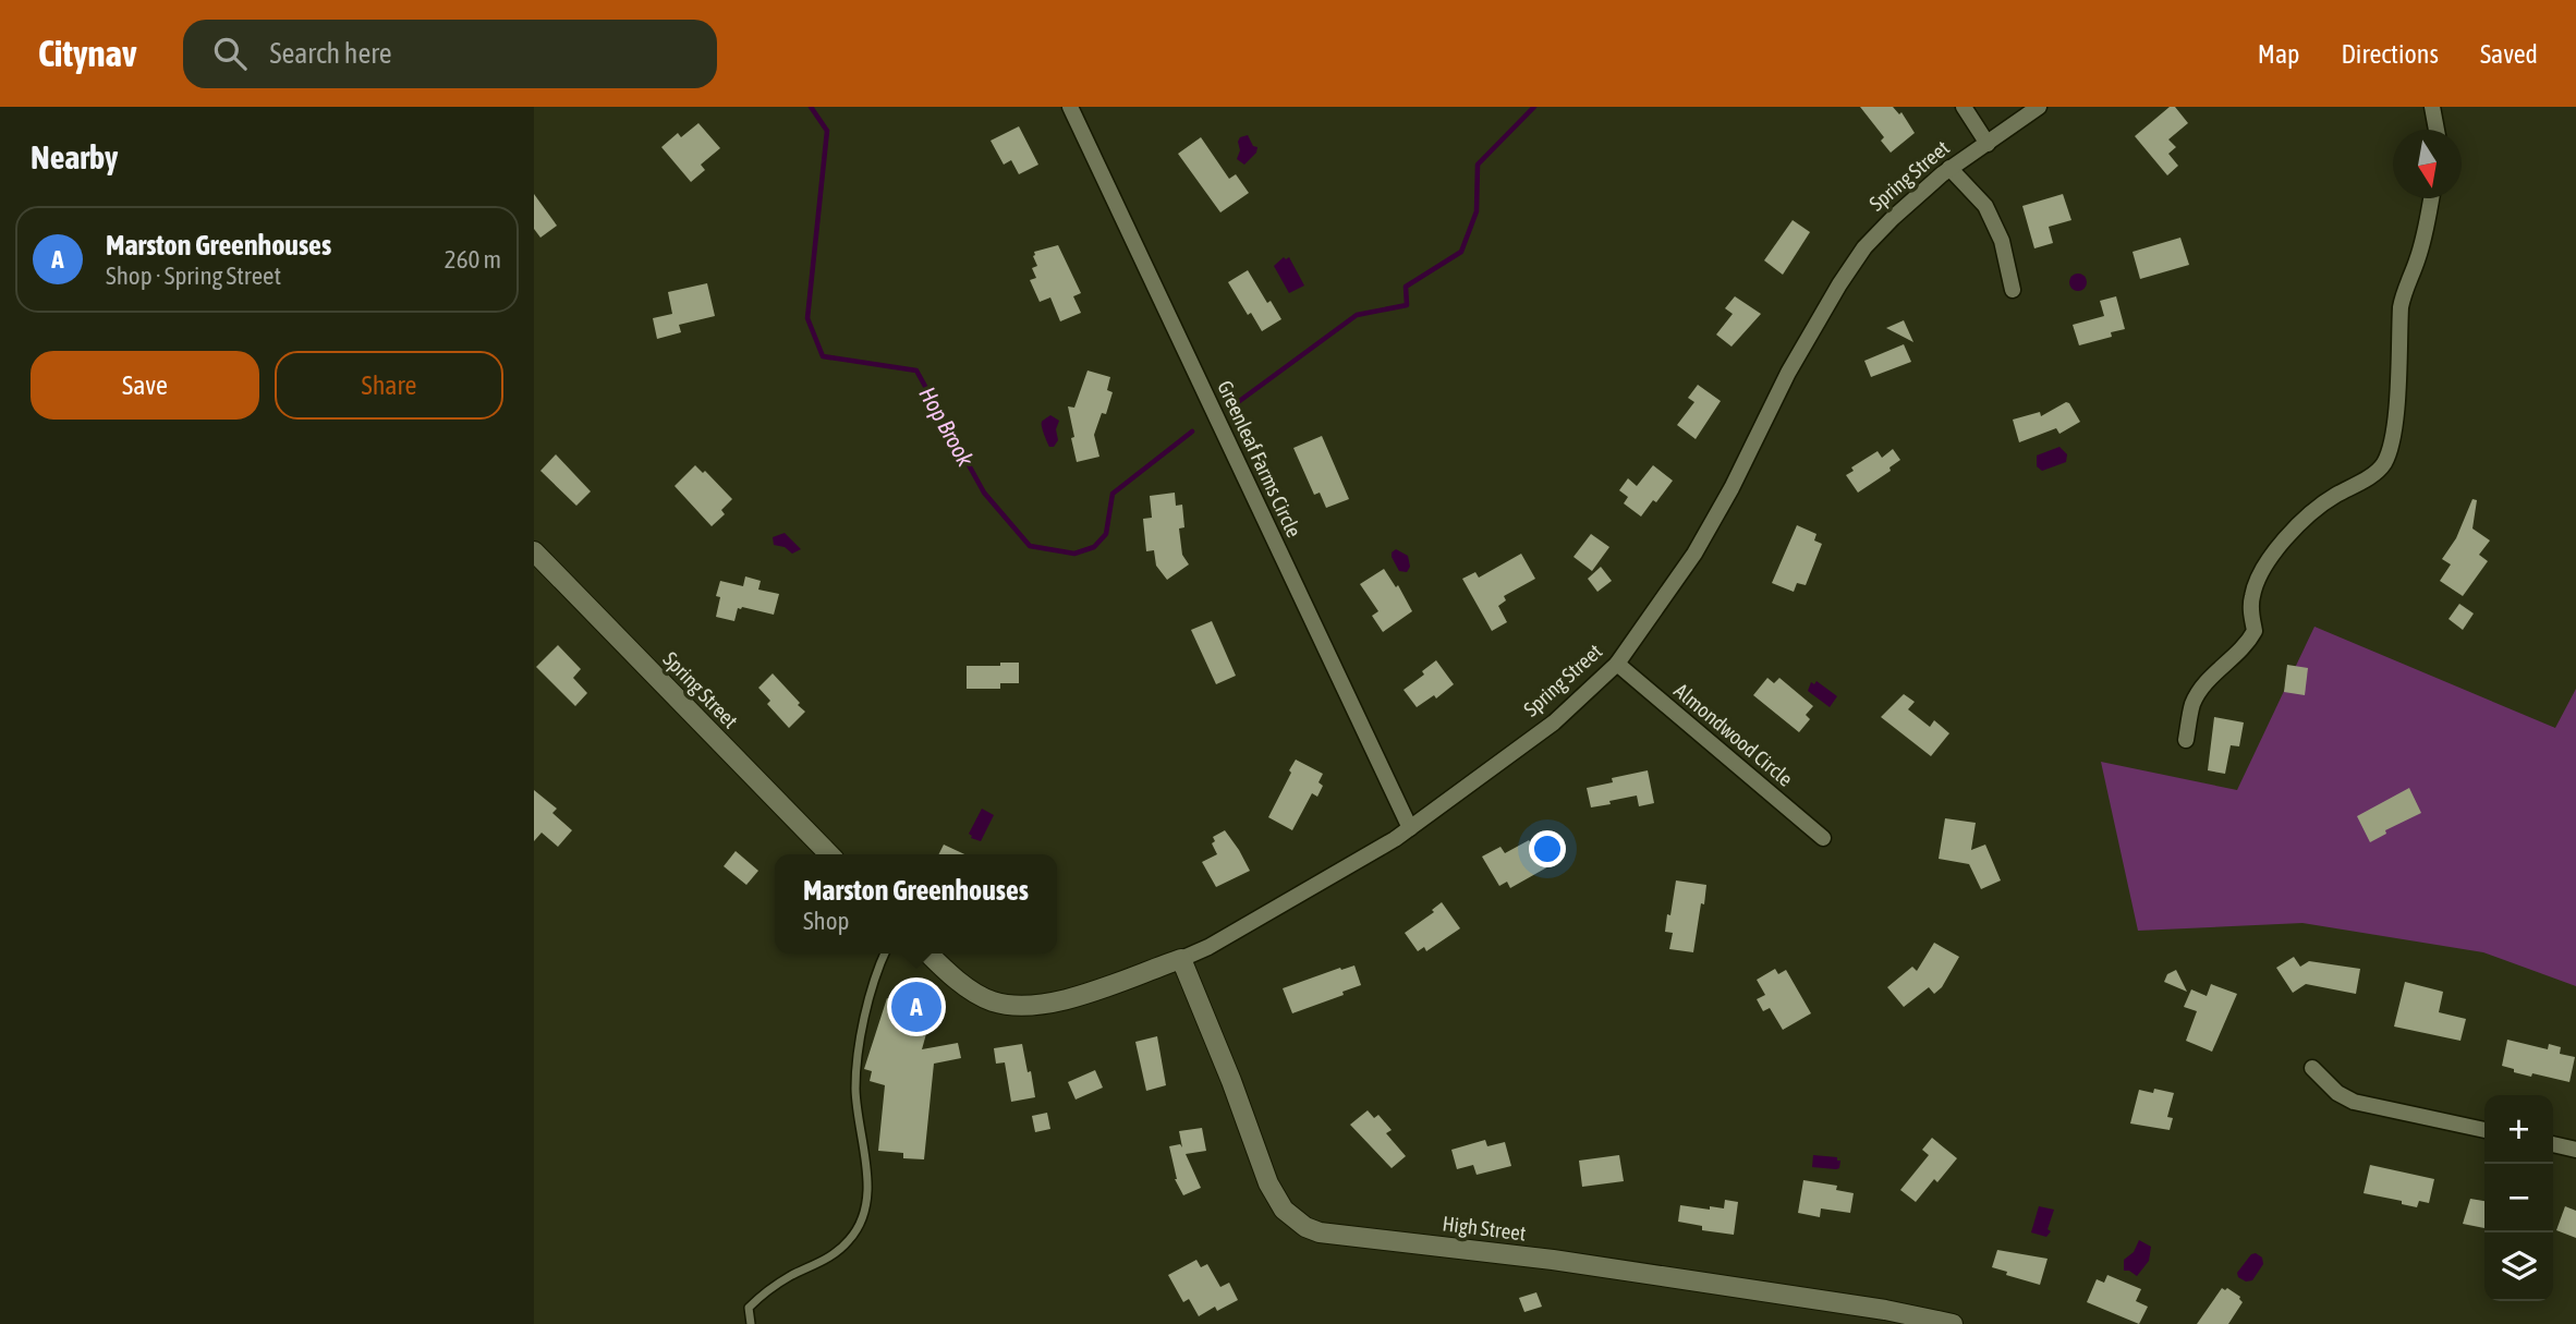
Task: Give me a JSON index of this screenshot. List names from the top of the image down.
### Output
{
  "streets": {
    "street": [
      "Spring Street",
      "Greenleaf Farms Circle",
      "Almondwood Circle",
      "High Street"
    ]
  },
  "crossings": [
    ["Spring Street", "Greenleaf Farms Circle"],
    ["Spring Street", "Almondwood Circle"],
    ["Spring Street", "High Street"]
  ],
  "water": ["Hop Brook"],
  "north": "bottom",
  "page": {
    "header": "Citynav",
    "search": "Search here",
    "nav": ["Map", "Directions", "Saved"],
    "heading": "Nearby",
    "list": [
      {
        "mark": "A",
        "name": "Marston Greenhouses",
        "note": "Shop · Spring Street",
        "value": "260 m"
      }
    ],
    "buttons": ["Save", "Share"],
    "popup": ["Marston Greenhouses", "Shop"],
    "pins": "A",
    "map_buttons": ["+", "−"]
  }
}
